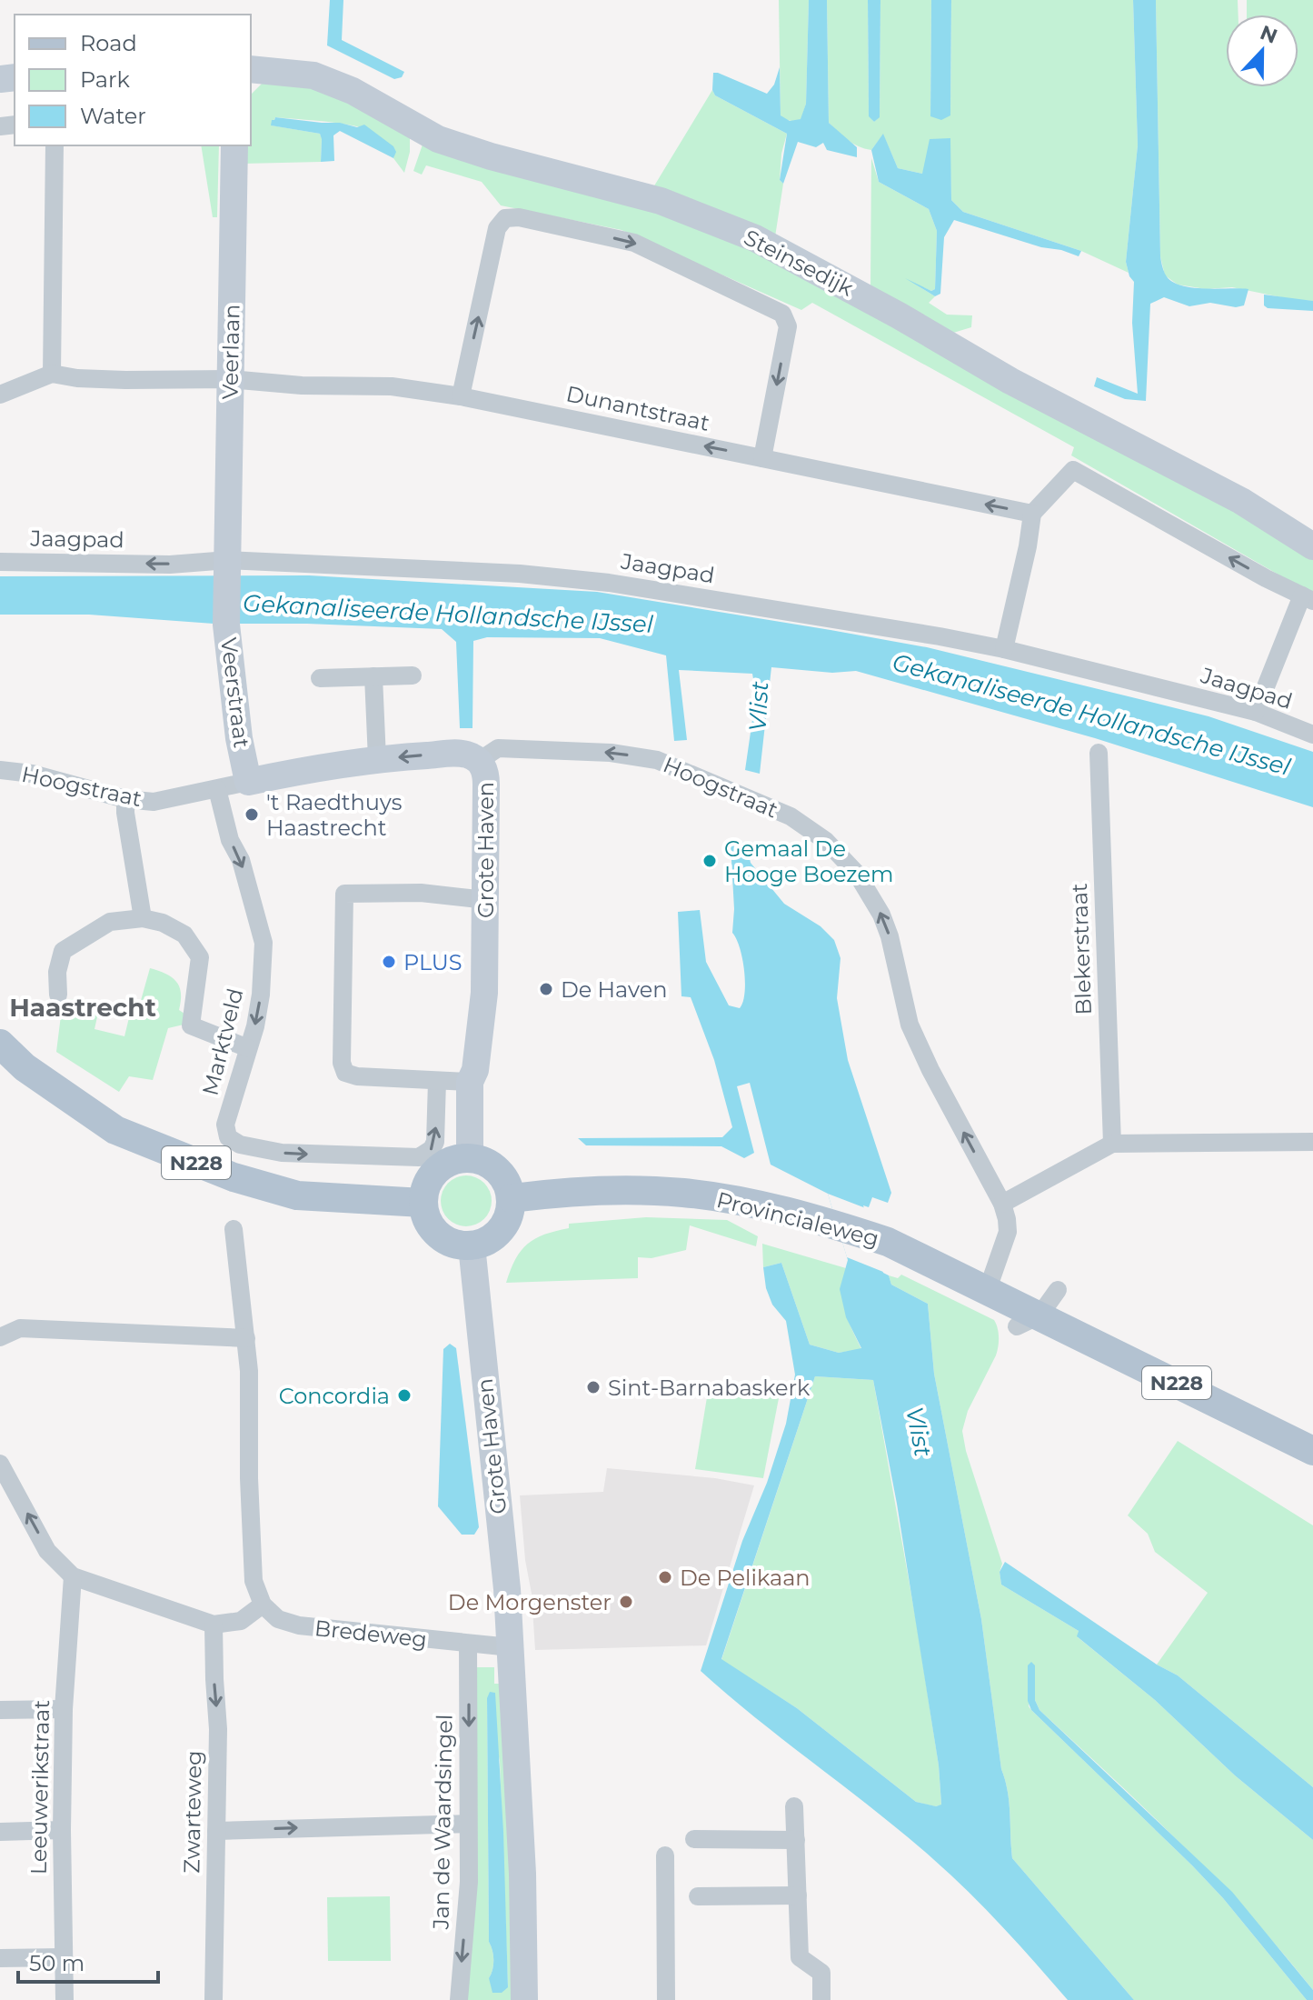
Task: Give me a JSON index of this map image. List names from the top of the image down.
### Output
{
  "streets": {
    "main road": ["N228", "Provincialeweg"],
    "street": [
      "Steinsedijk",
      "Veerlaan",
      "Dunantstraat",
      "Jaagpad",
      "Veerstraat",
      "Hoogstraat",
      "Grote Haven",
      "Blekerstraat",
      "Marktveld",
      "Bredeweg",
      "Leeuwerikstraat",
      "Zwarteweg",
      "Jan de Waardsingel"
    ]
  },
  "crossings": [
    ["Veerlaan", "Dunantstraat"],
    ["Veerlaan", "Jaagpad"],
    ["Veerlaan", "Veerstraat"],
    ["Jaagpad", "Veerstraat"],
    ["Veerstraat", "Hoogstraat"],
    ["Hoogstraat", "Grote Haven"],
    ["Hoogstraat", "Marktveld"],
    ["Hoogstraat", "N228"],
    ["Hoogstraat", "Provincialeweg"],
    ["Grote Haven", "N228"],
    ["Grote Haven", "Provincialeweg"],
    ["Grote Haven", "Bredeweg"],
    ["N228", "Provincialeweg"],
    ["Bredeweg", "Jan de Waardsingel"]
  ],
  "one_way": ["Dunantstraat", "Hoogstraat", "Zwarteweg"],
  "districts": ["Haastrecht"],
  "water": ["Gekanaliseerde Hollandsche IJssel", "Vlist"],
  "places": [
    "'t Raedthuys Haastrecht",
    "Gemaal De Hooge Boezem",
    "PLUS",
    "De Haven",
    "Sint-Barnabaskerk",
    "Concordia",
    "De Pelikaan",
    "De Morgenster"
  ],
  "legend": ["Road", "Park", "Water"],
  "scale_bar": "50 m",
  "north": "top"
}
